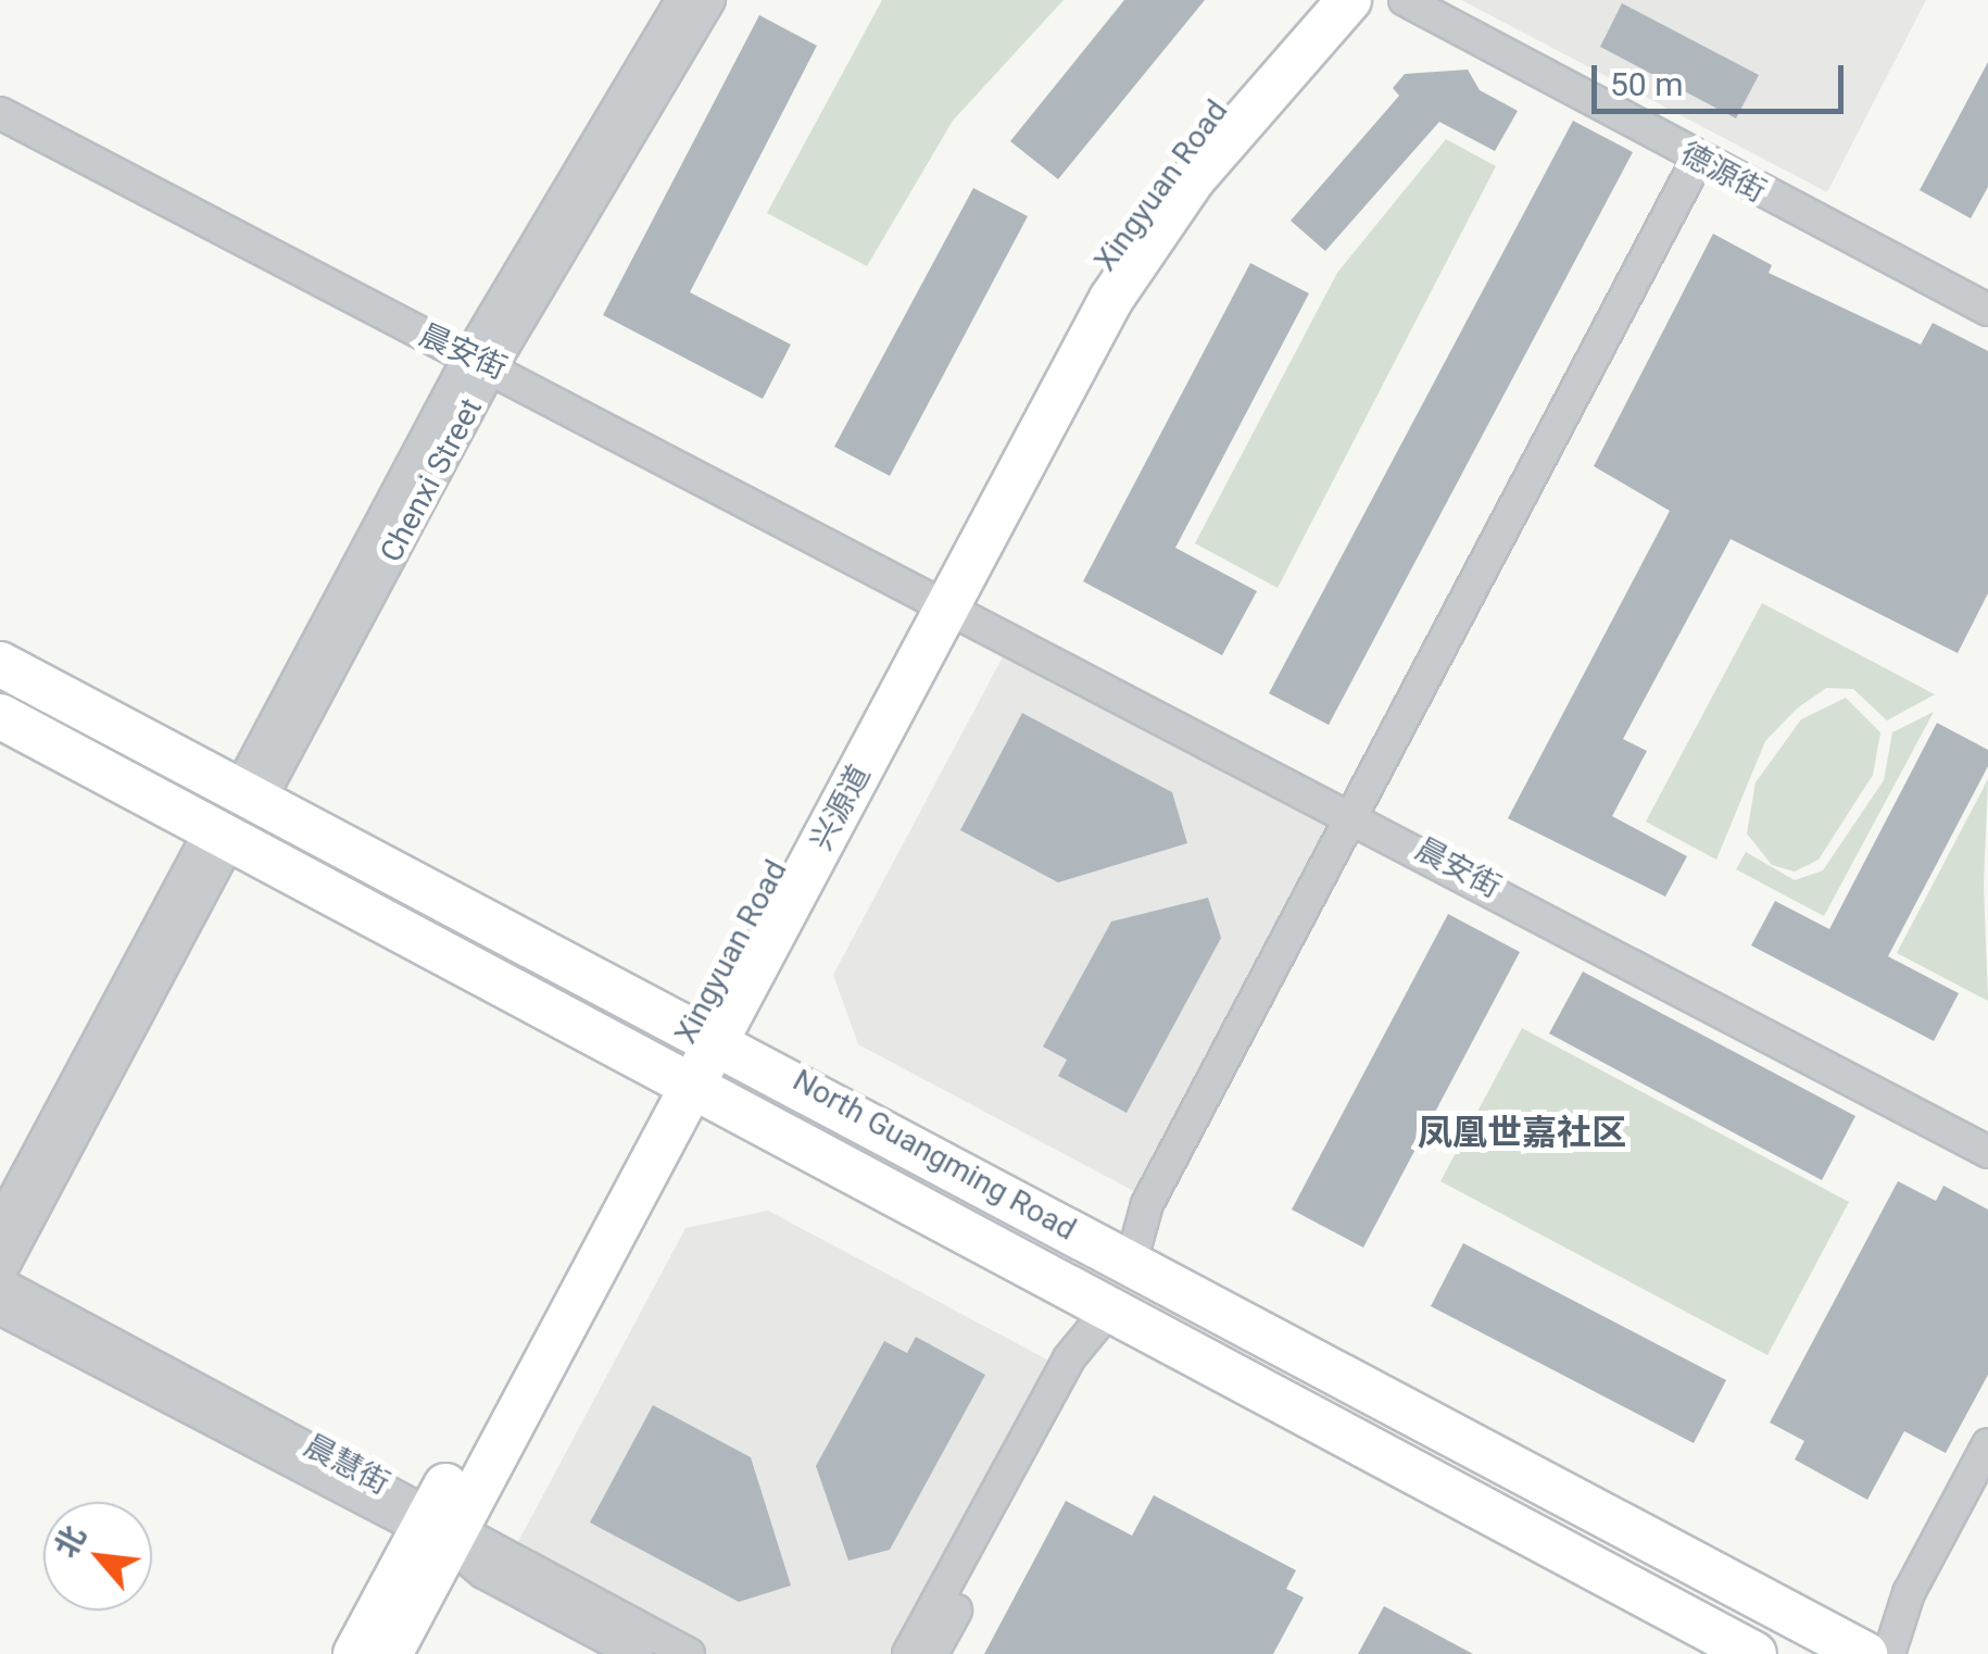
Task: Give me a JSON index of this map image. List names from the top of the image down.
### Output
{
  "streets": {
    "main road": ["Xingyuan Road", "North Guangming Road"],
    "street": [
      "德源街",
      "晨安街",
      "Chenxi Street",
      "晨慧街"
    ]
  },
  "crossings": [
    ["Xingyuan Road", "晨安街"],
    ["Xingyuan Road", "North Guangming Road"],
    ["晨安街", "Chenxi Street"],
    ["Chenxi Street", "North Guangming Road"]
  ],
  "districts": ["凤凰世嘉社区"],
  "scale_bar": "50 m",
  "north": "top left"
}
